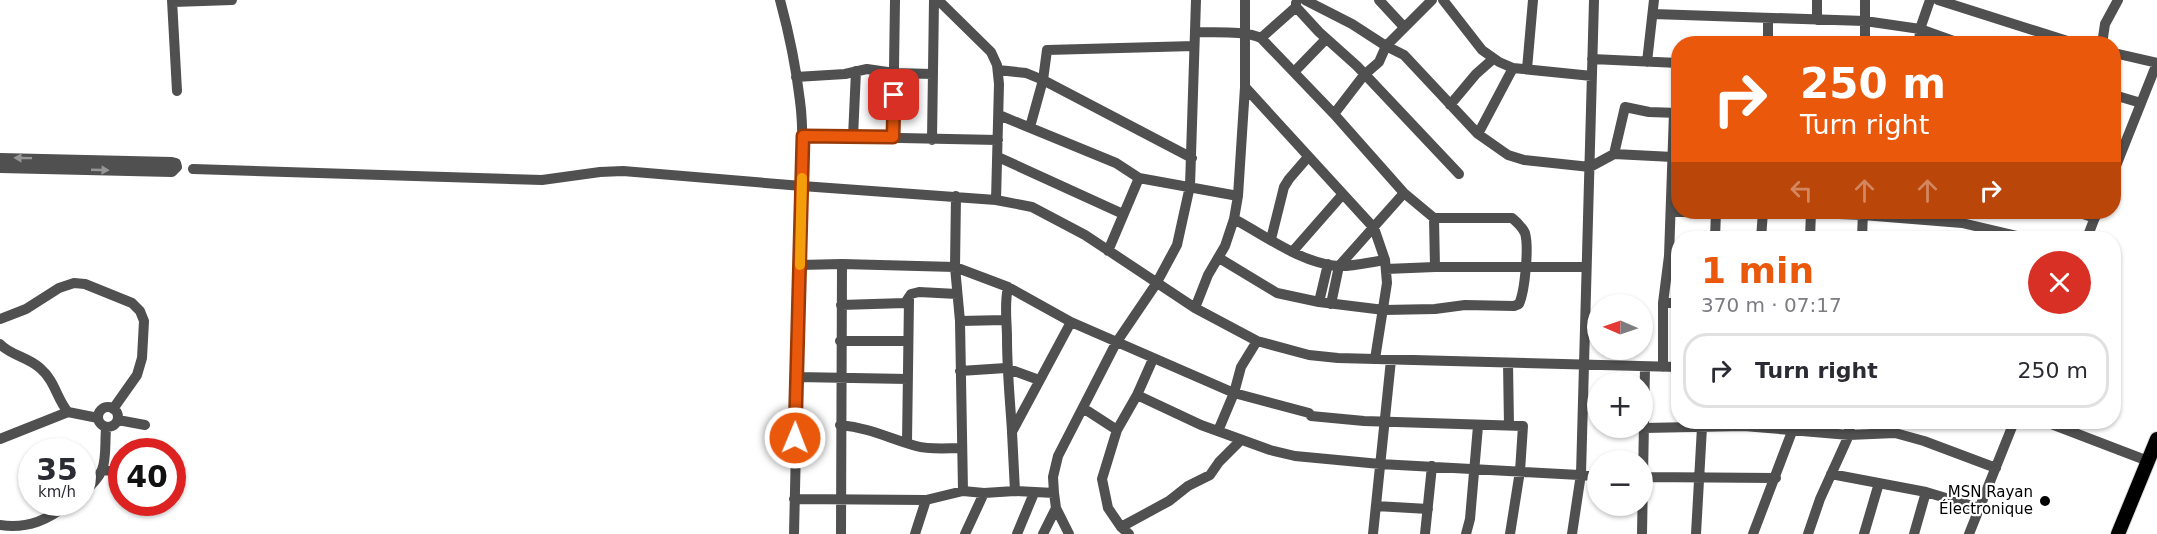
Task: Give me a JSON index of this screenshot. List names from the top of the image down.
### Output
{
  "places": ["MSN Rayan Électronique"],
  "north": "left",
  "page": {
    "turn": ["250 m", "Turn right"],
    "heading": ["1 min", "370 m · 07:17"],
    "map_buttons": ["+", "−"],
    "list": [
      {
        "name": "Turn right",
        "value": "250 m"
      }
    ],
    "speed": "35 km/h",
    "limit": "40"
  }
}
